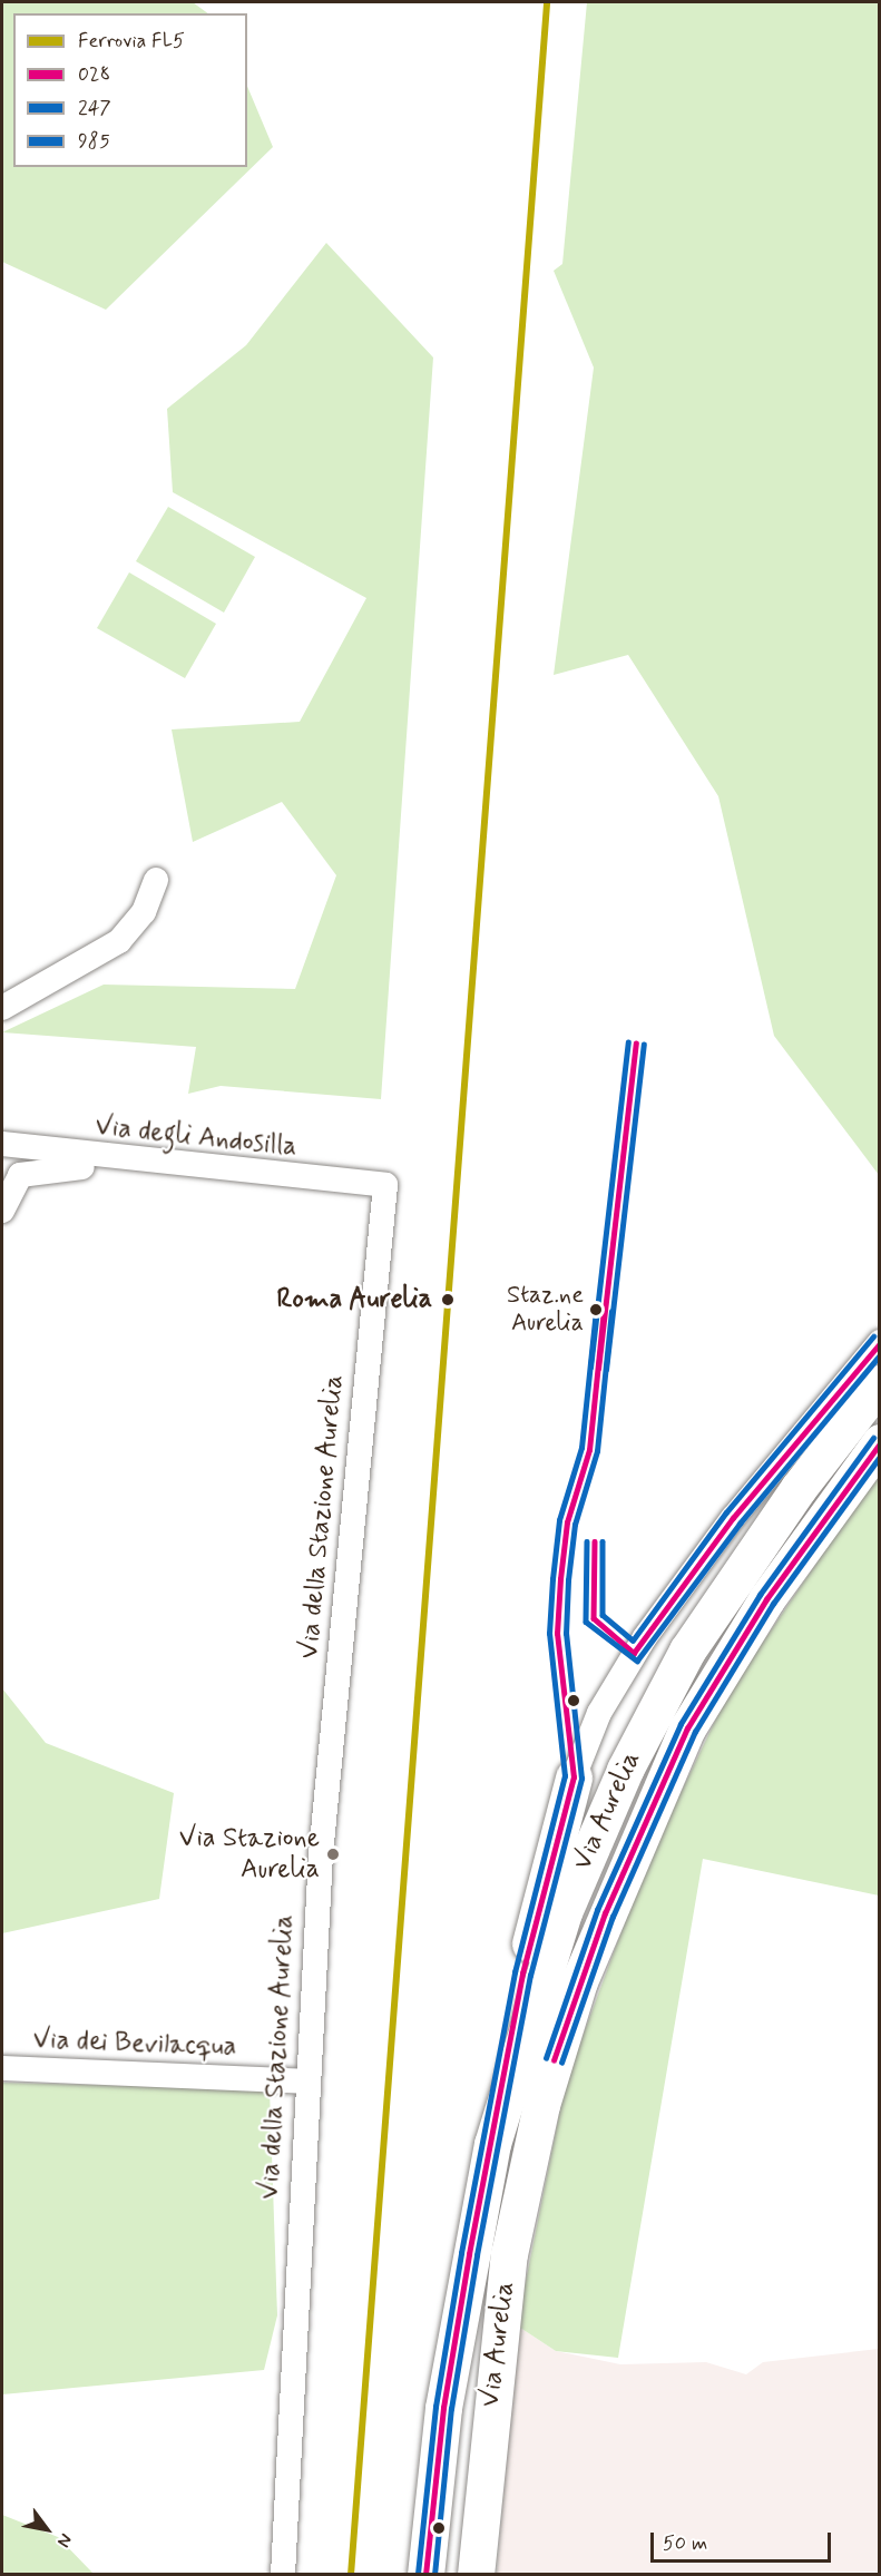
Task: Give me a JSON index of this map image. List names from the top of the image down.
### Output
{
  "streets": {
    "highway": ["Via Aurelia"],
    "street": ["Via degli Andosilla", "Via della Stazione Aurelia", "Via dei Bevilacqua"]
  },
  "crossings": [
    ["Via degli Andosilla", "Via della Stazione Aurelia"],
    ["Via della Stazione Aurelia", "Via dei Bevilacqua"]
  ],
  "places": ["Roma Aurelia", "Staz.ne Aurelia", "Via Stazione Aurelia"],
  "lines": [
    "rail line FL5",
    "transit line 985",
    "transit line 028",
    "transit line 247"
  ],
  "legend": [
    "Ferrovia FL5",
    "028",
    "247",
    "985"
  ],
  "scale_bar": "50 m",
  "north": "bottom right"
}
